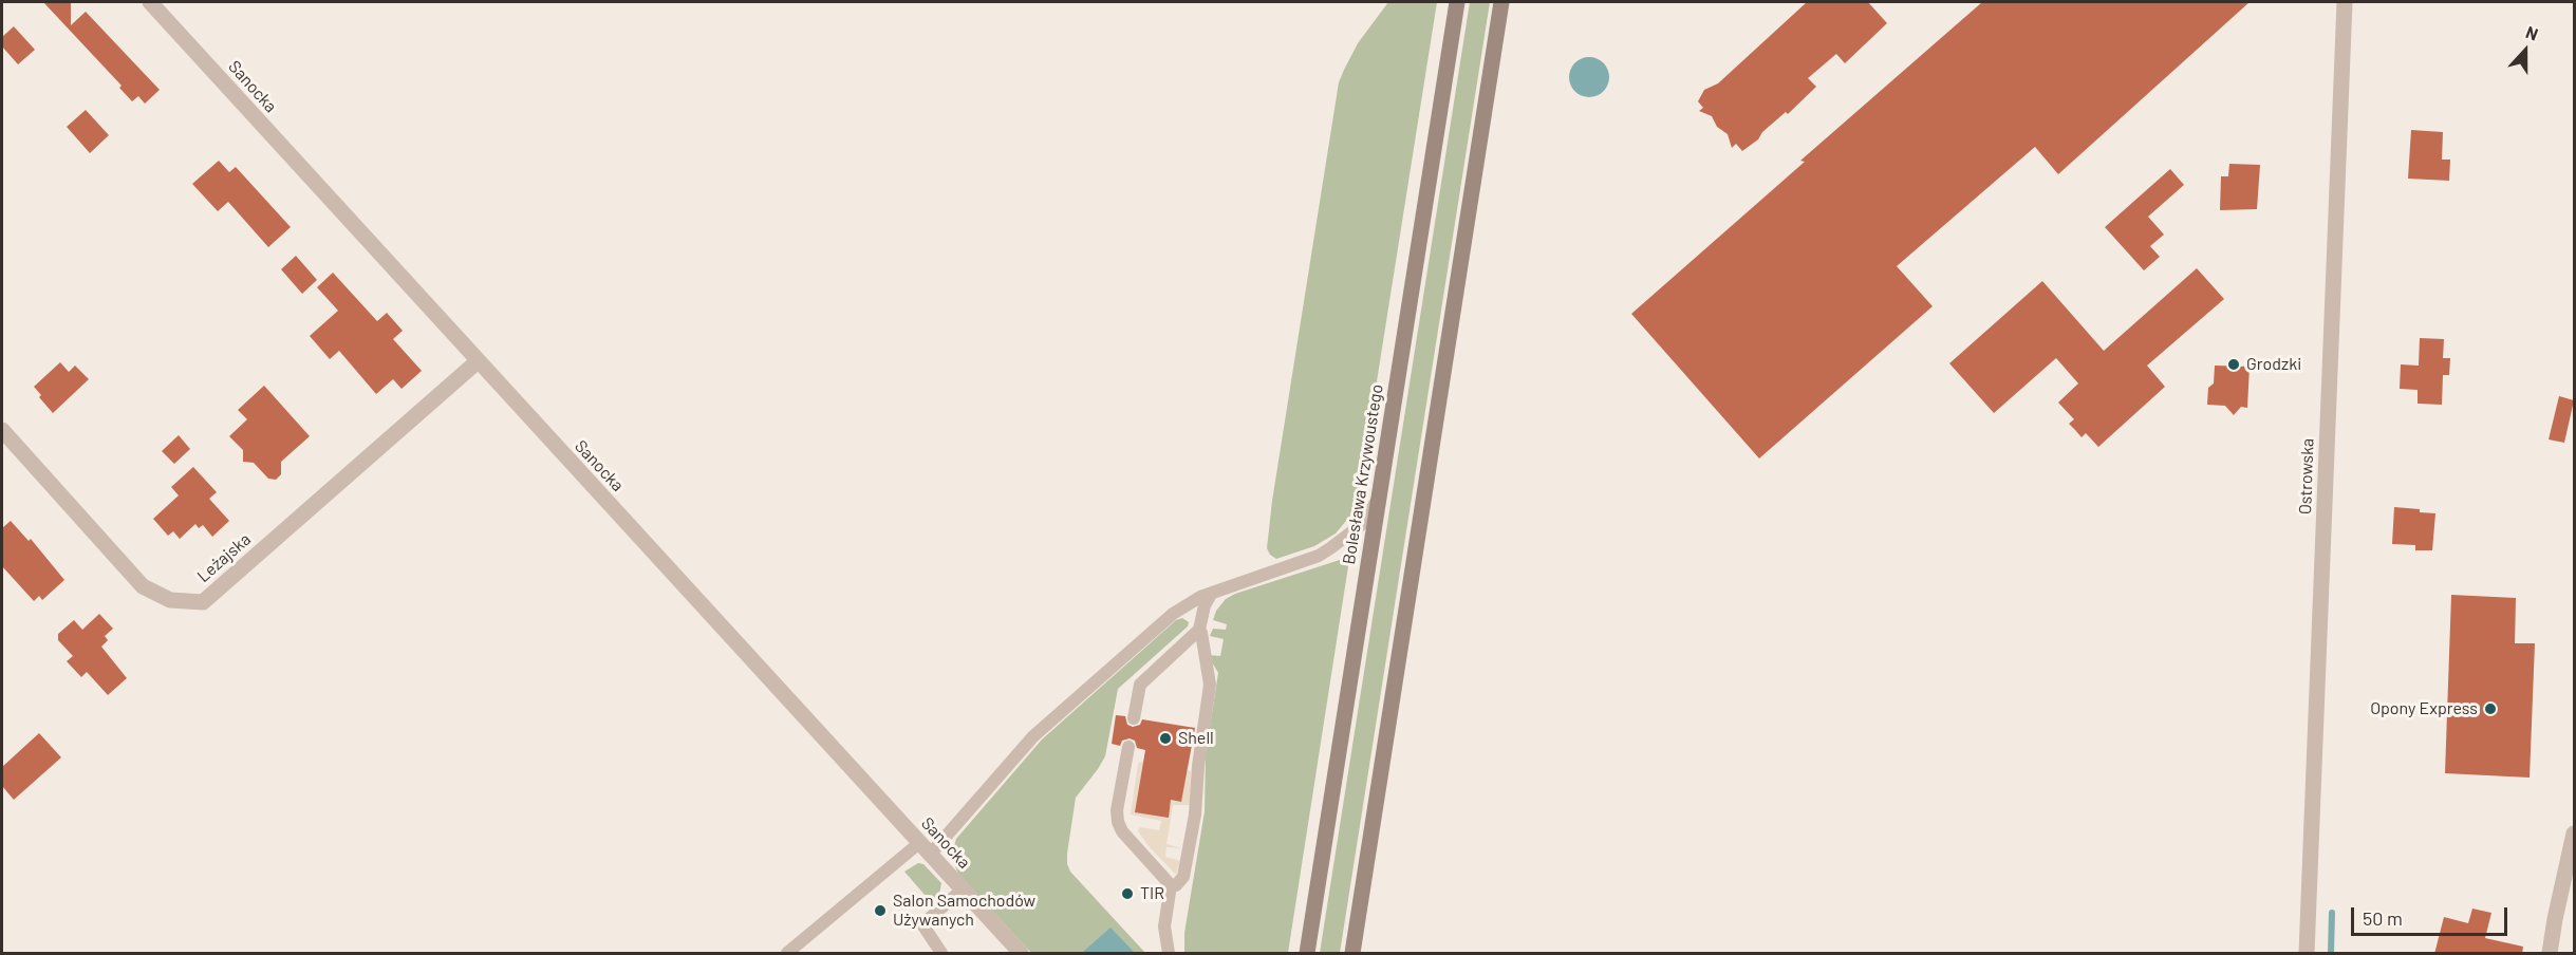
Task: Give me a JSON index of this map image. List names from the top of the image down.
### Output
{
  "streets": {
    "main road": ["Bolesława Krzywoustego"],
    "street": ["Sanocka", "Ostrowska", "Leżajska"]
  },
  "crossings": [
    ["Sanocka", "Leżajska"]
  ],
  "places": [
    "Grodzki",
    "Opony Express",
    "Shell",
    "TIR",
    "Salon Samochodów Używanych"
  ],
  "scale_bar": "50 m",
  "north": "top"
}
